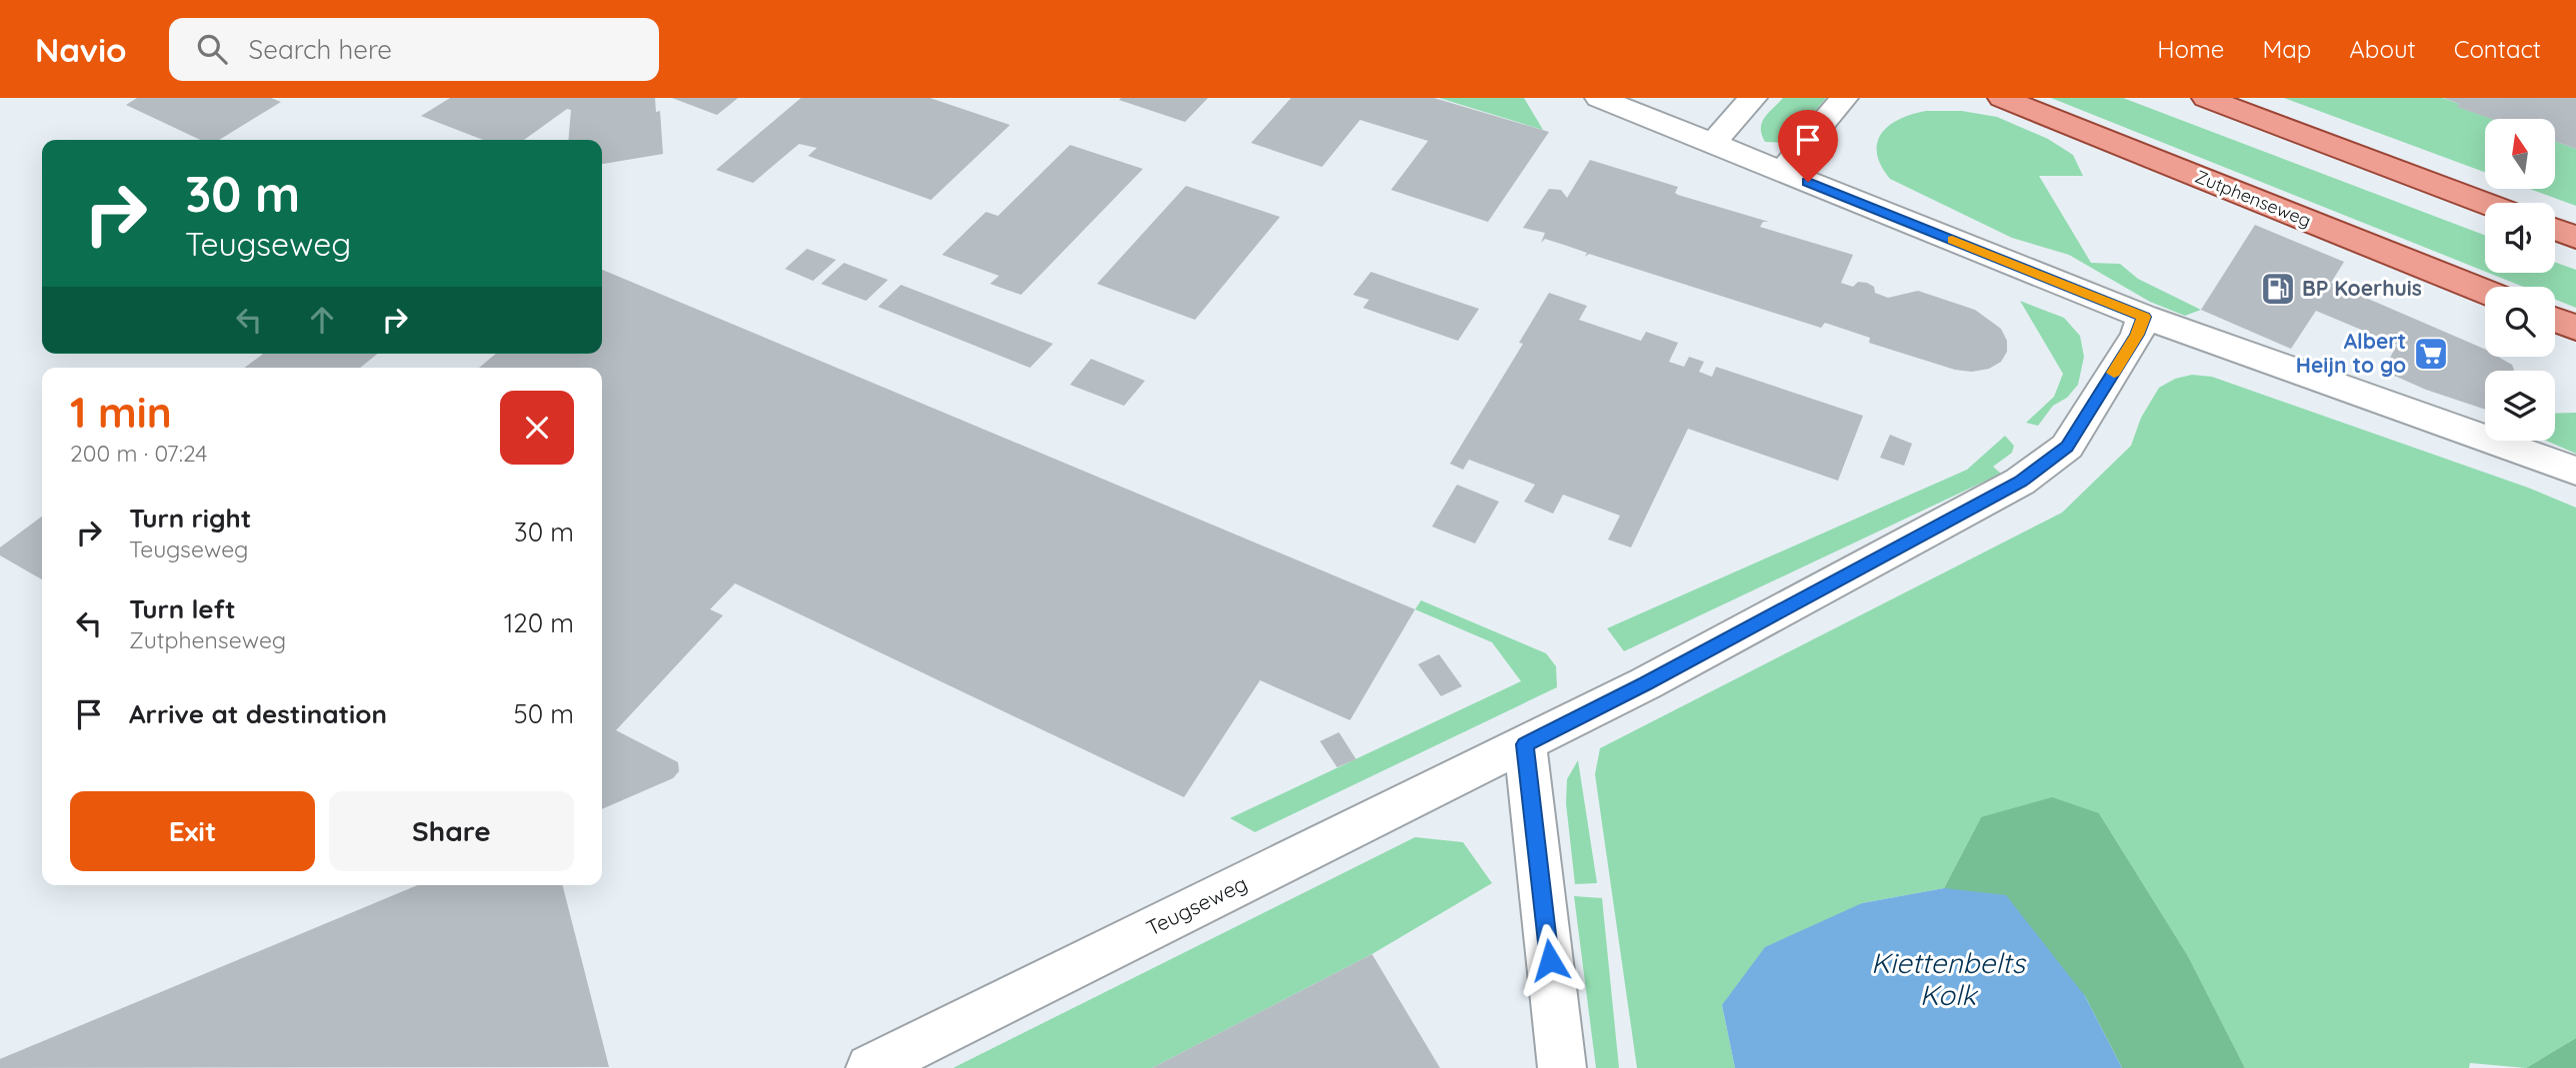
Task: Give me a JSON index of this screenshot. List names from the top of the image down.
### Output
{
  "streets": {
    "main road": ["Zutphenseweg"],
    "street": ["Teugseweg"]
  },
  "water": ["Kiettenbelts Kolk"],
  "places": {
    "fuel station": ["BP Koerhuis"],
    "supermarket": ["Albert Heijn to go"]
  },
  "north": "top",
  "page": {
    "header": "Navio",
    "search": "Search here",
    "nav": [
      "Home",
      "Map",
      "About",
      "Contact"
    ],
    "turn": ["30 m", "Teugseweg"],
    "heading": ["1 min", "200 m · 07:24"],
    "list": [
      {
        "name": "Turn right",
        "note": "Teugseweg",
        "value": "30 m"
      },
      {
        "name": "Turn left",
        "note": "Zutphenseweg",
        "value": "120 m"
      },
      {
        "name": "Arrive at destination",
        "value": "50 m"
      }
    ],
    "buttons": ["Exit", "Share"]
  }
}
